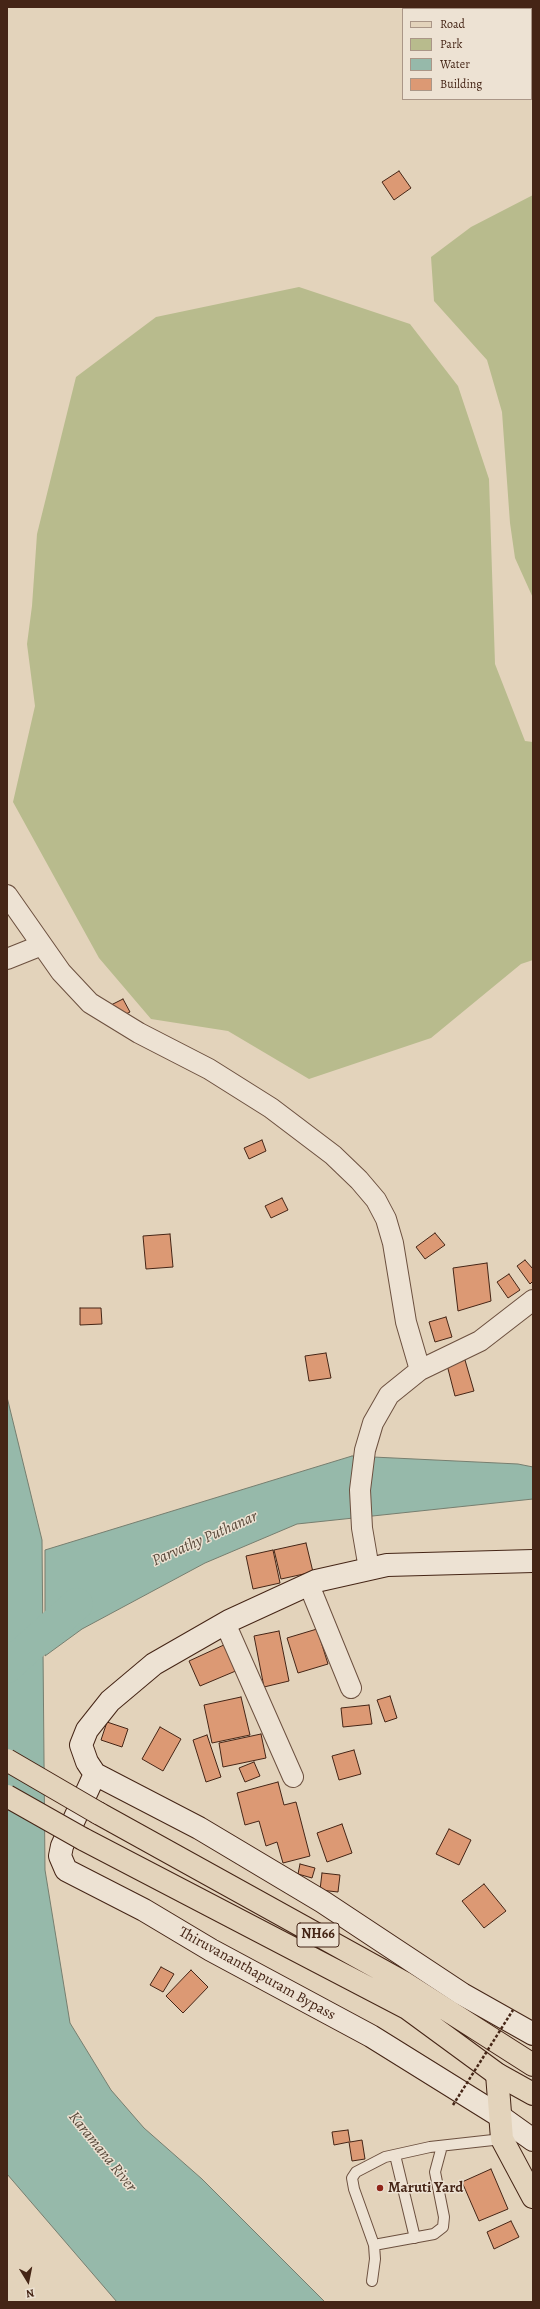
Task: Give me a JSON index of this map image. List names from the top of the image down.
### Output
{
  "streets": {
    "main road": ["NH66"],
    "street": ["Thiruvananthapuram Bypass"]
  },
  "water": ["Parvathy Puthanar", "Karamana River"],
  "places": ["Maruti Yard"],
  "legend": [
    "Road",
    "Park",
    "Water",
    "Building"
  ],
  "north": "bottom"
}
